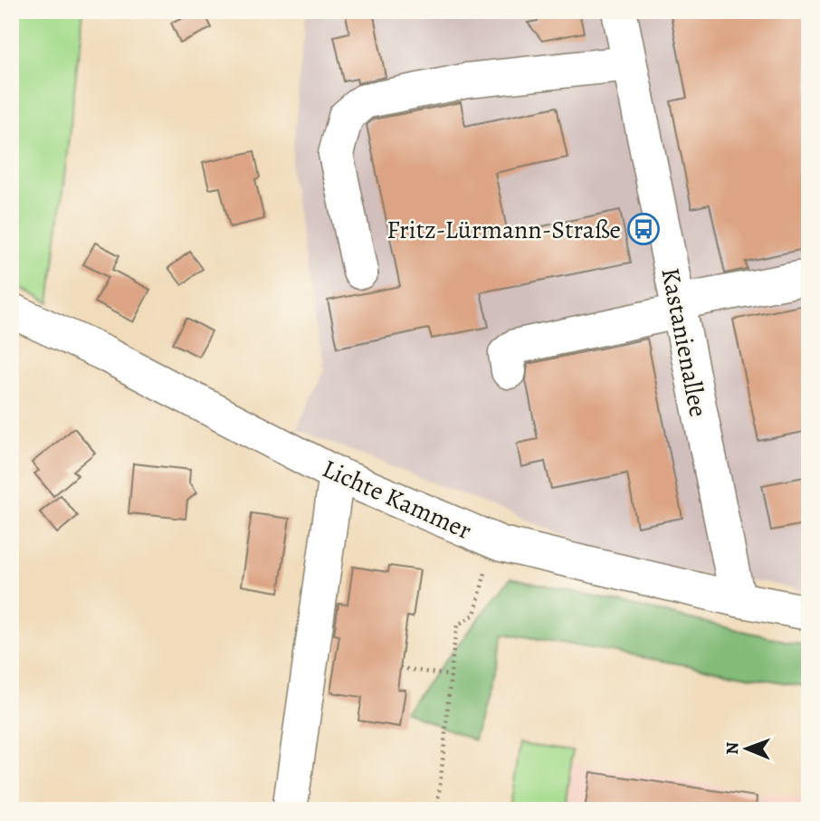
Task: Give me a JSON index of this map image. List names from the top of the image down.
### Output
{
  "streets": {
    "street": ["Kastanienallee", "Lichte Kammer"]
  },
  "crossings": [
    ["Kastanienallee", "Lichte Kammer"]
  ],
  "places": {
    "bus stop": ["Fritz-Lürmann-Straße"]
  },
  "north": "left"
}
